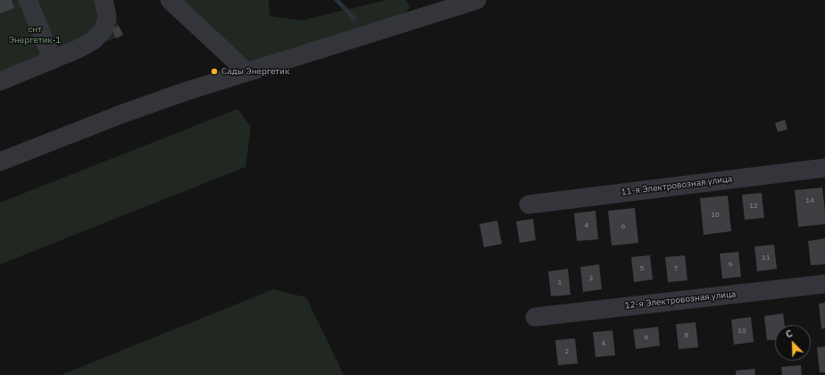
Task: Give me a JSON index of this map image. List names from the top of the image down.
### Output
{
  "streets": {
    "street": ["11-я Электровозная улица", "12-я Электровозная улица"]
  },
  "parks": ["снт Энергетик-1"],
  "places": ["Сады Энергетик"],
  "house_numbers": [
    "14",
    "12",
    "10",
    "4",
    "6",
    "11",
    "9",
    "5",
    "7",
    "3",
    "1",
    "10",
    "8",
    "6",
    "4",
    "2"
  ],
  "north": "top left"
}
